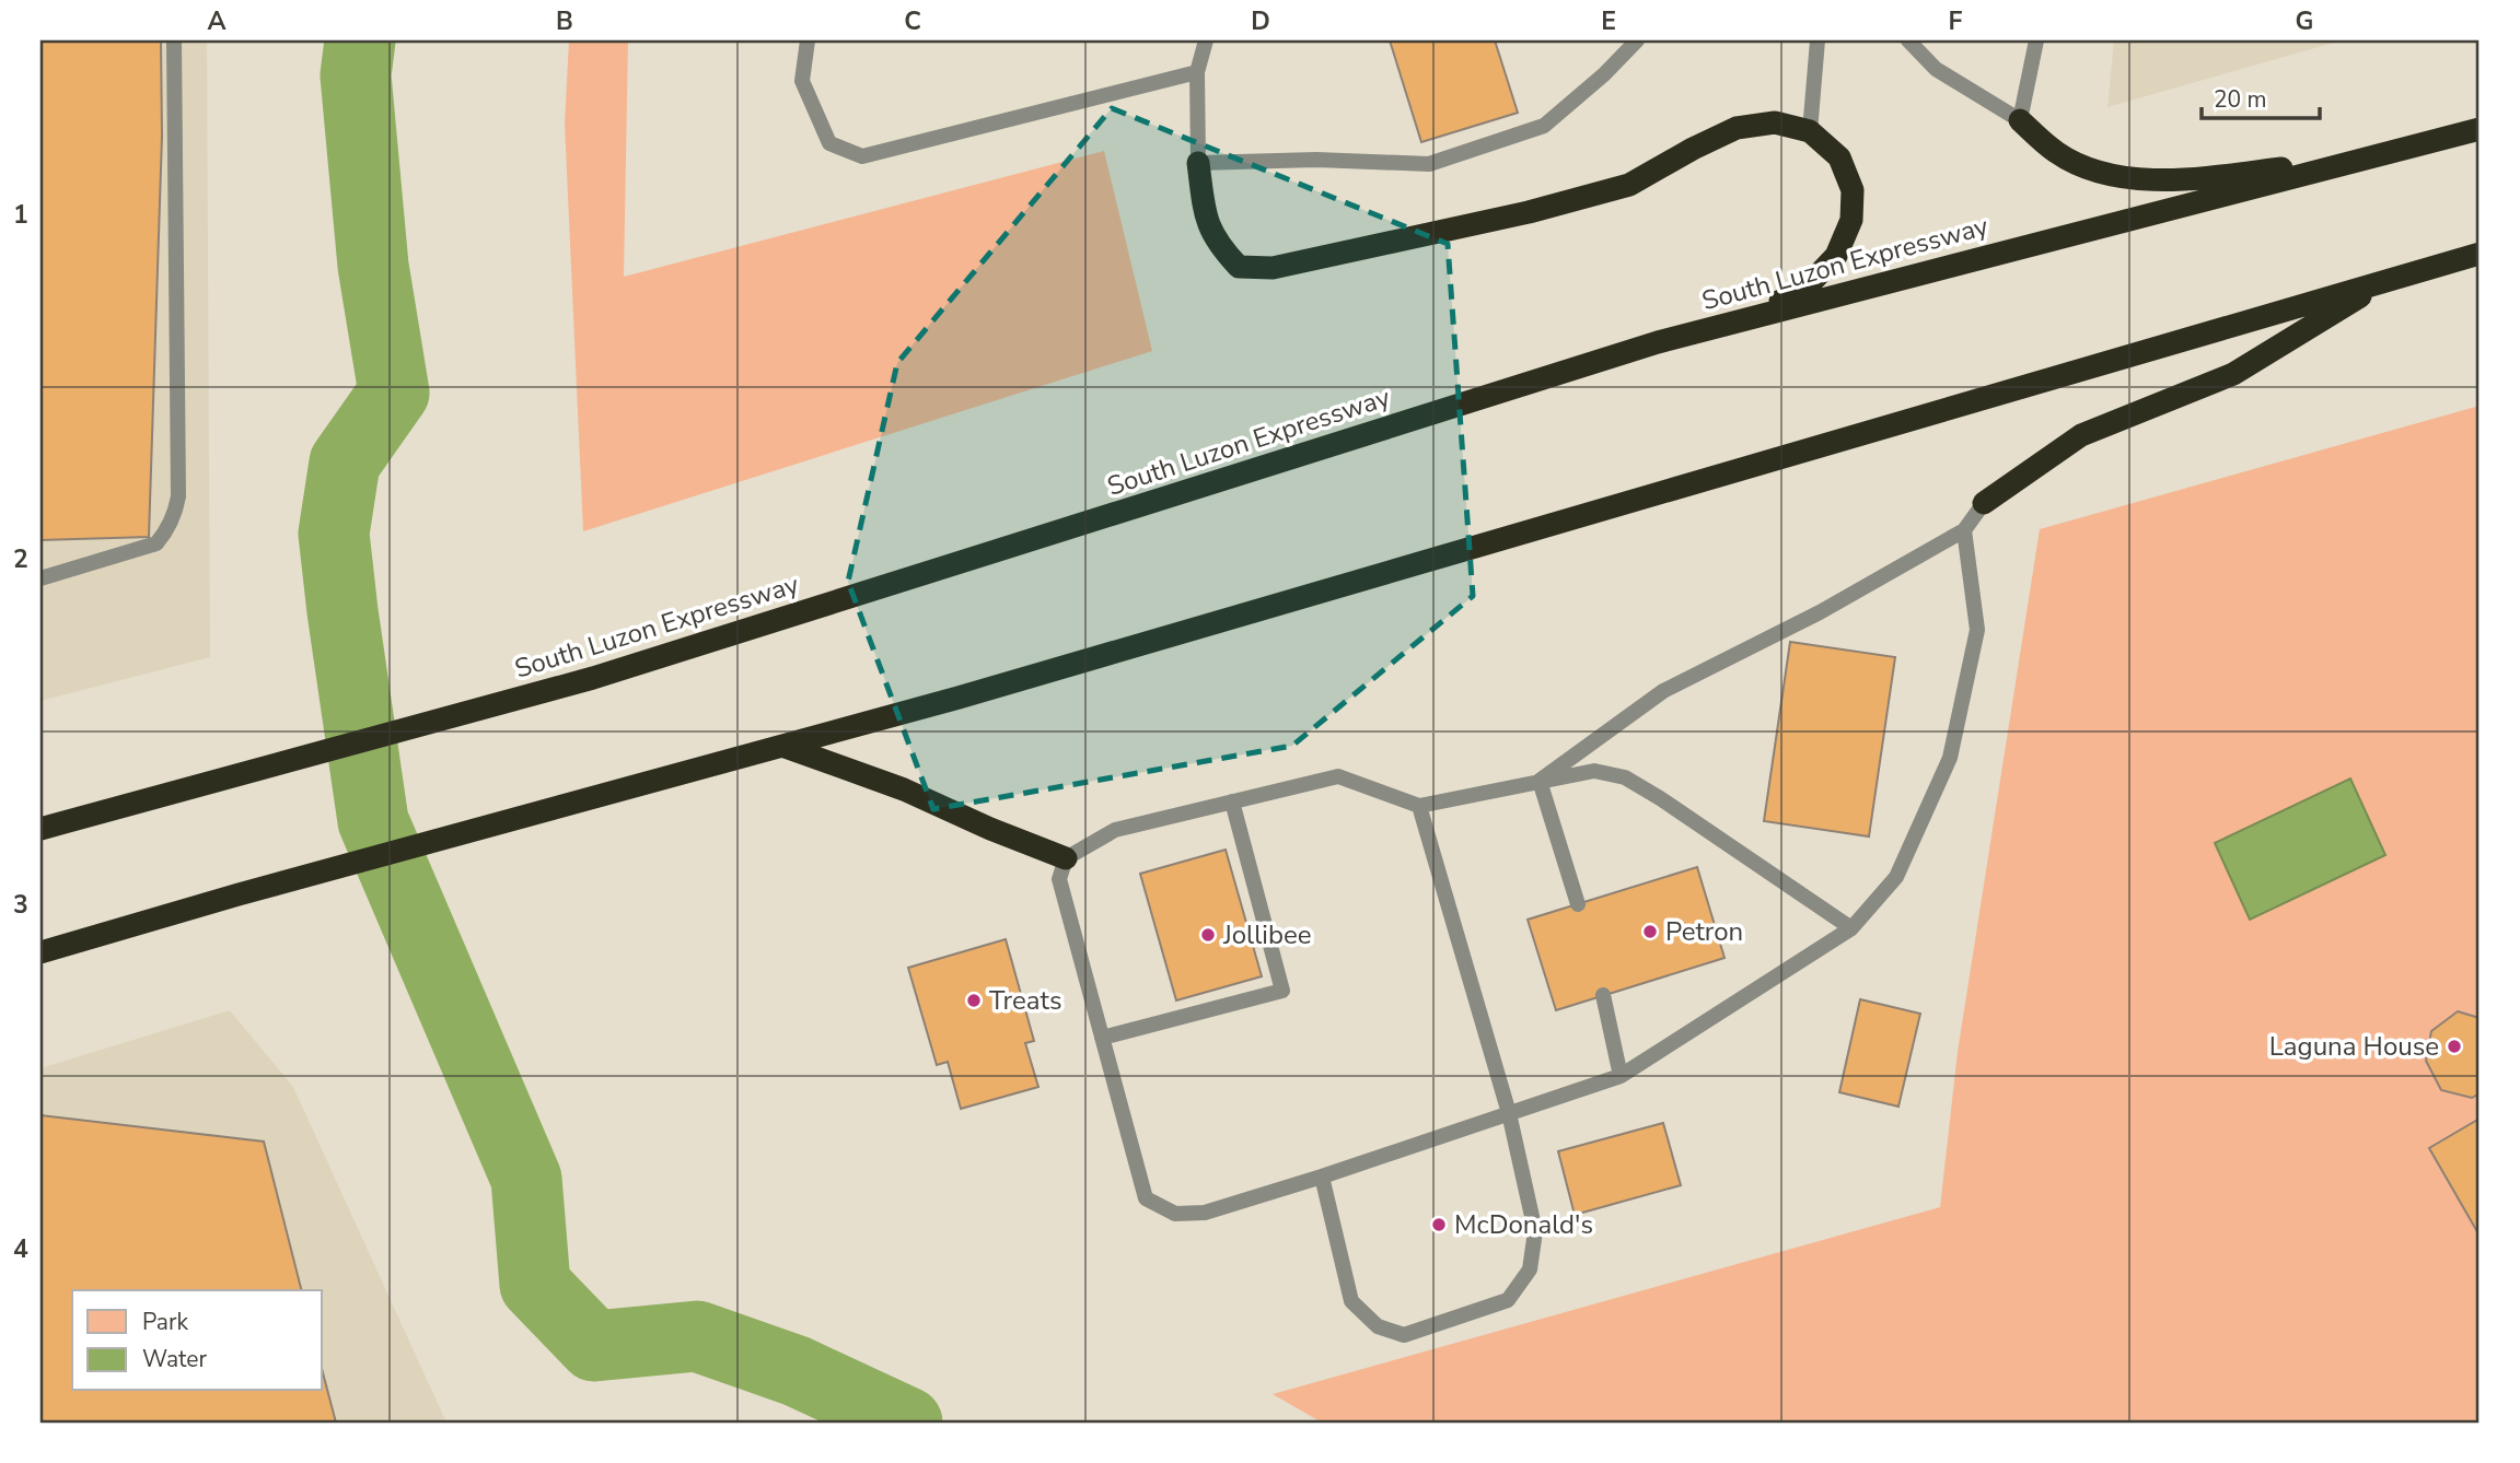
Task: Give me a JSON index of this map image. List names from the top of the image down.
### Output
{
  "streets": {
    "highway": ["South Luzon Expressway"]
  },
  "places": [
    "Petron",
    "Jollibee",
    "Treats",
    "Laguna House",
    "McDonald's"
  ],
  "legend": ["Park", "Water"],
  "scale_bar": "20 m",
  "grid": {
    "columns": [
      "A",
      "B",
      "C",
      "D",
      "E",
      "F",
      "G"
    ],
    "rows": [
      "1",
      "2",
      "3",
      "4"
    ]
  }
}
